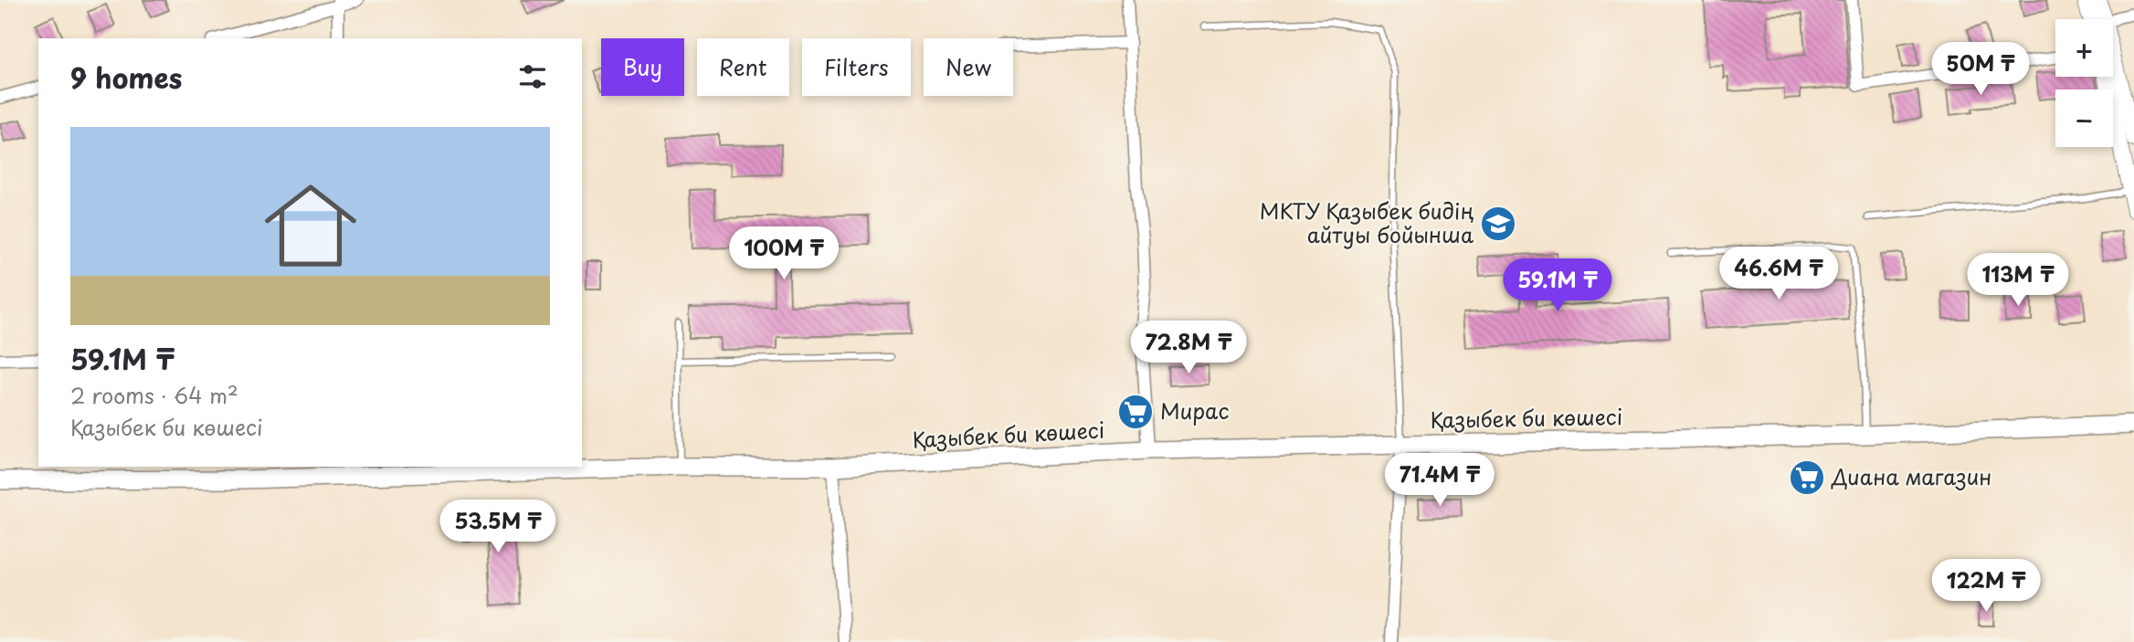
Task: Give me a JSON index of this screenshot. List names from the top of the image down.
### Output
{
  "streets": {
    "main road": ["Қазыбек би көшесі"]
  },
  "places": {
    "school or university": ["МКТУ Қазыбек бидің айтуы бойынша"],
    "supermarket": ["Мирас", "Диана магазин"]
  },
  "page": {
    "map_buttons": ["+", "−"],
    "chip": [
      "Buy",
      "Rent",
      "Filters",
      "New"
    ],
    "heading": "9 homes",
    "price": [
      "50M ₸",
      "100M ₸",
      "46.6M ₸",
      "113M ₸",
      "59.1M ₸",
      "72.8M ₸",
      "71.4M ₸",
      "53.5M ₸",
      "122M ₸"
    ],
    "list": [
      {
        "name": "59.1M ₸",
        "note": "2 rooms · 64 m² · Қазыбек би көшесі"
      }
    ]
  }
}
